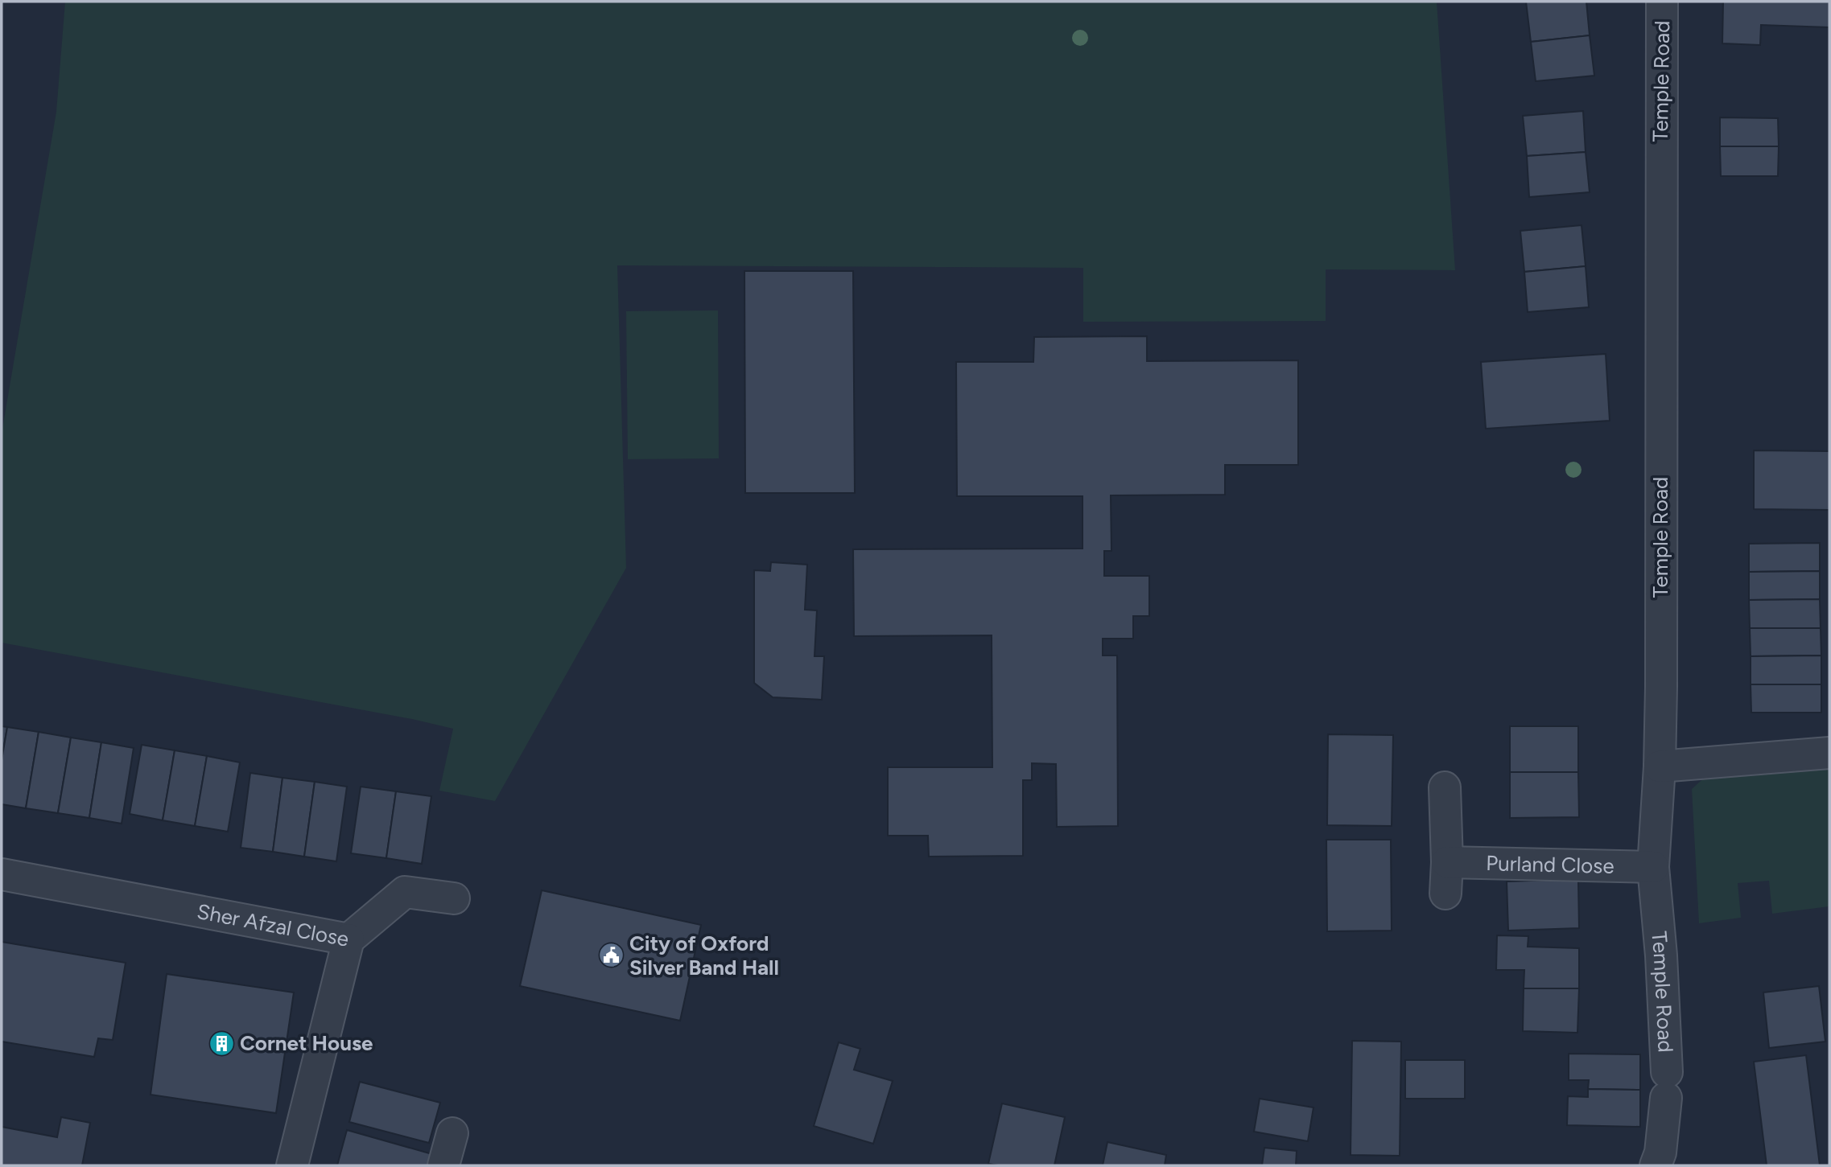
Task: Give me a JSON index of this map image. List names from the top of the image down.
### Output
{
  "streets": {
    "street": ["Temple Road", "Purland Close", "Sher Afzal Close"]
  },
  "crossings": [
    ["Temple Road", "Purland Close"]
  ],
  "places": {
    "public building": ["City of Oxford Silver Band Hall"],
    "building": ["Cornet House"]
  }
}
